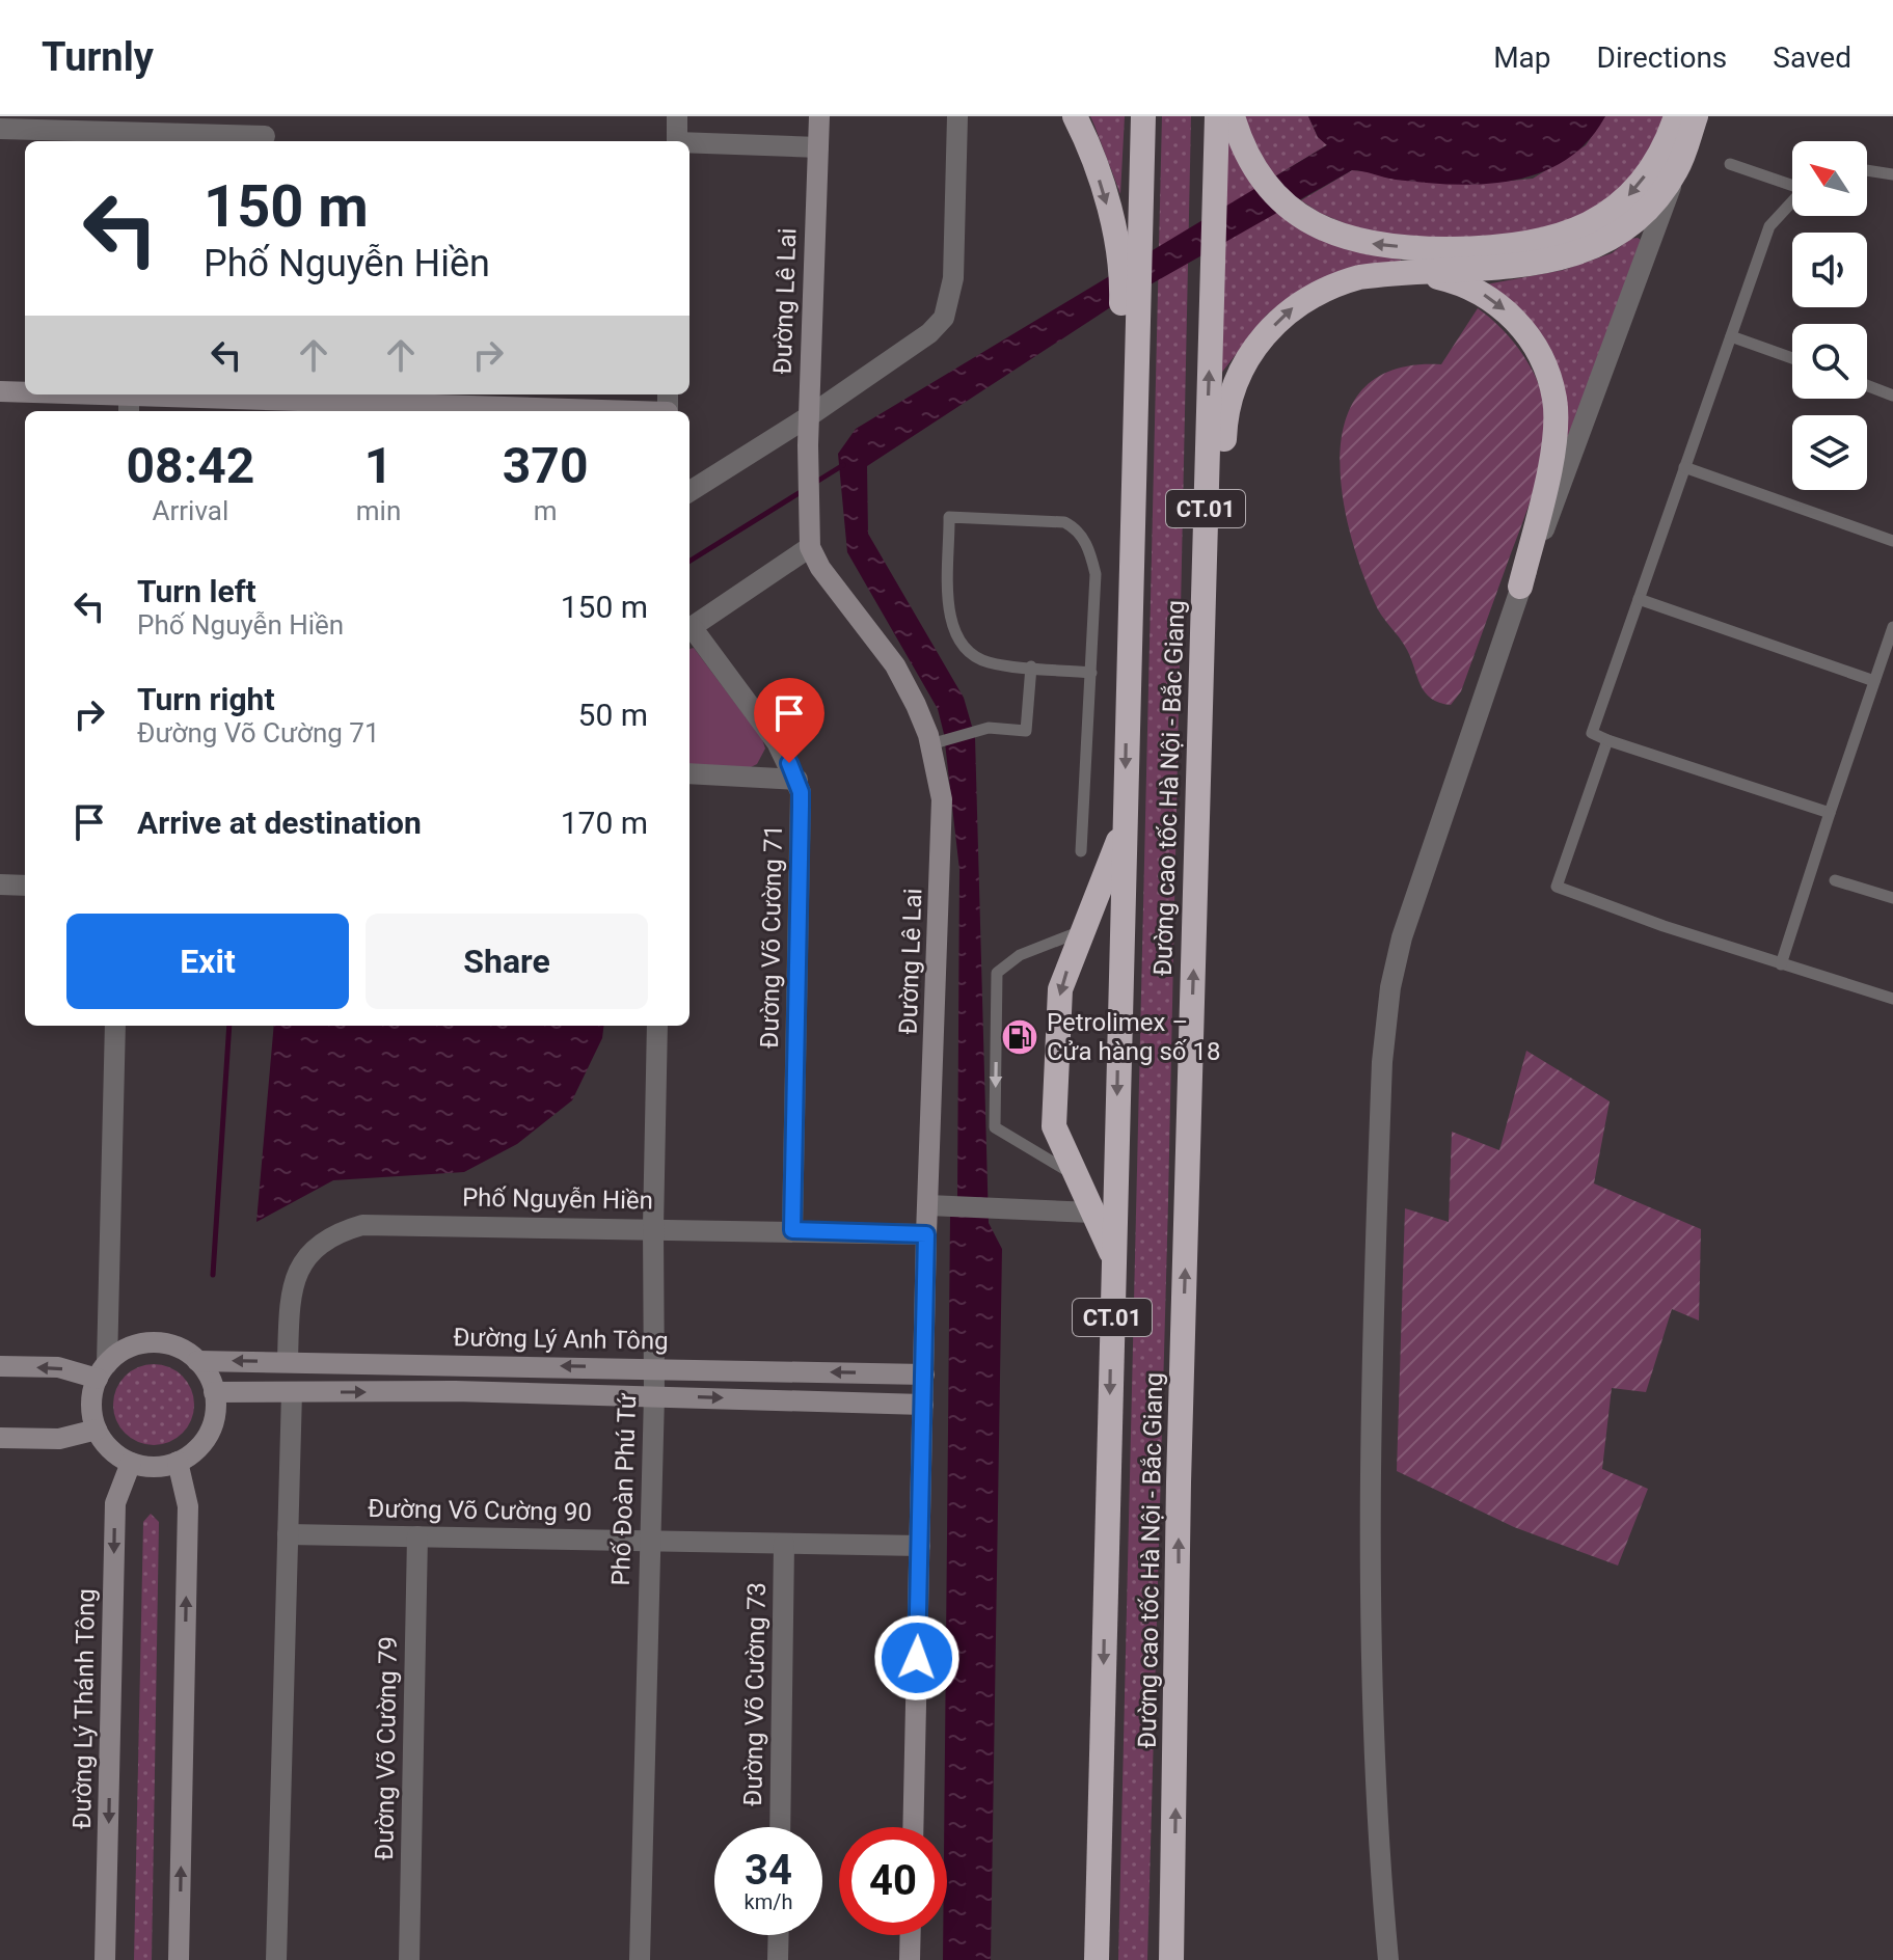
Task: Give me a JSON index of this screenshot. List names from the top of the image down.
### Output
{
  "streets": {
    "highway": ["CT.01", "Đường cao tốc Hà Nội - Bắc Giang"],
    "street": [
      "Đường Lê Lai",
      "Đường Võ Cường 71",
      "Phố Nguyễn Hiền",
      "Đường Lý Anh Tông",
      "Phố Đoàn Phú Tứ",
      "Đường Võ Cường 90",
      "Đường Võ Cường 73",
      "Đường Lý Thánh Tông",
      "Đường Võ Cường 79"
    ]
  },
  "crossings": [
    ["Đường Lê Lai", "Phố Nguyễn Hiền"],
    ["Đường Lê Lai", "Đường Lý Anh Tông"],
    ["Đường Lê Lai", "Đường Võ Cường 90"],
    ["Đường Võ Cường 71", "Phố Nguyễn Hiền"],
    ["Phố Nguyễn Hiền", "Đường Lý Anh Tông"],
    ["Phố Nguyễn Hiền", "Phố Đoàn Phú Tứ"],
    ["Đường Lý Anh Tông", "Phố Đoàn Phú Tứ"],
    ["Đường Lý Anh Tông", "Đường Lý Thánh Tông"],
    ["Phố Đoàn Phú Tứ", "Đường Võ Cường 90"],
    ["Đường Võ Cường 90", "Đường Võ Cường 73"],
    ["Đường Võ Cường 90", "Đường Võ Cường 79"]
  ],
  "places": {
    "fuel station": ["Petrolimex – Cửa hàng số 18"]
  },
  "north": "top left",
  "page": {
    "header": "Turnly",
    "nav": ["Map", "Directions", "Saved"],
    "turn": ["150 m", "Phố Nguyễn Hiền"],
    "eta": [
      "08:42",
      "Arrival",
      "1",
      "min",
      "370",
      "m"
    ],
    "list": [
      {
        "name": "Turn left",
        "note": "Phố Nguyễn Hiền",
        "value": "150 m"
      },
      {
        "name": "Turn right",
        "note": "Đường Võ Cường 71",
        "value": "50 m"
      },
      {
        "name": "Arrive at destination",
        "value": "170 m"
      }
    ],
    "buttons": ["Exit", "Share"],
    "speed": "34 km/h",
    "limit": "40"
  }
}
